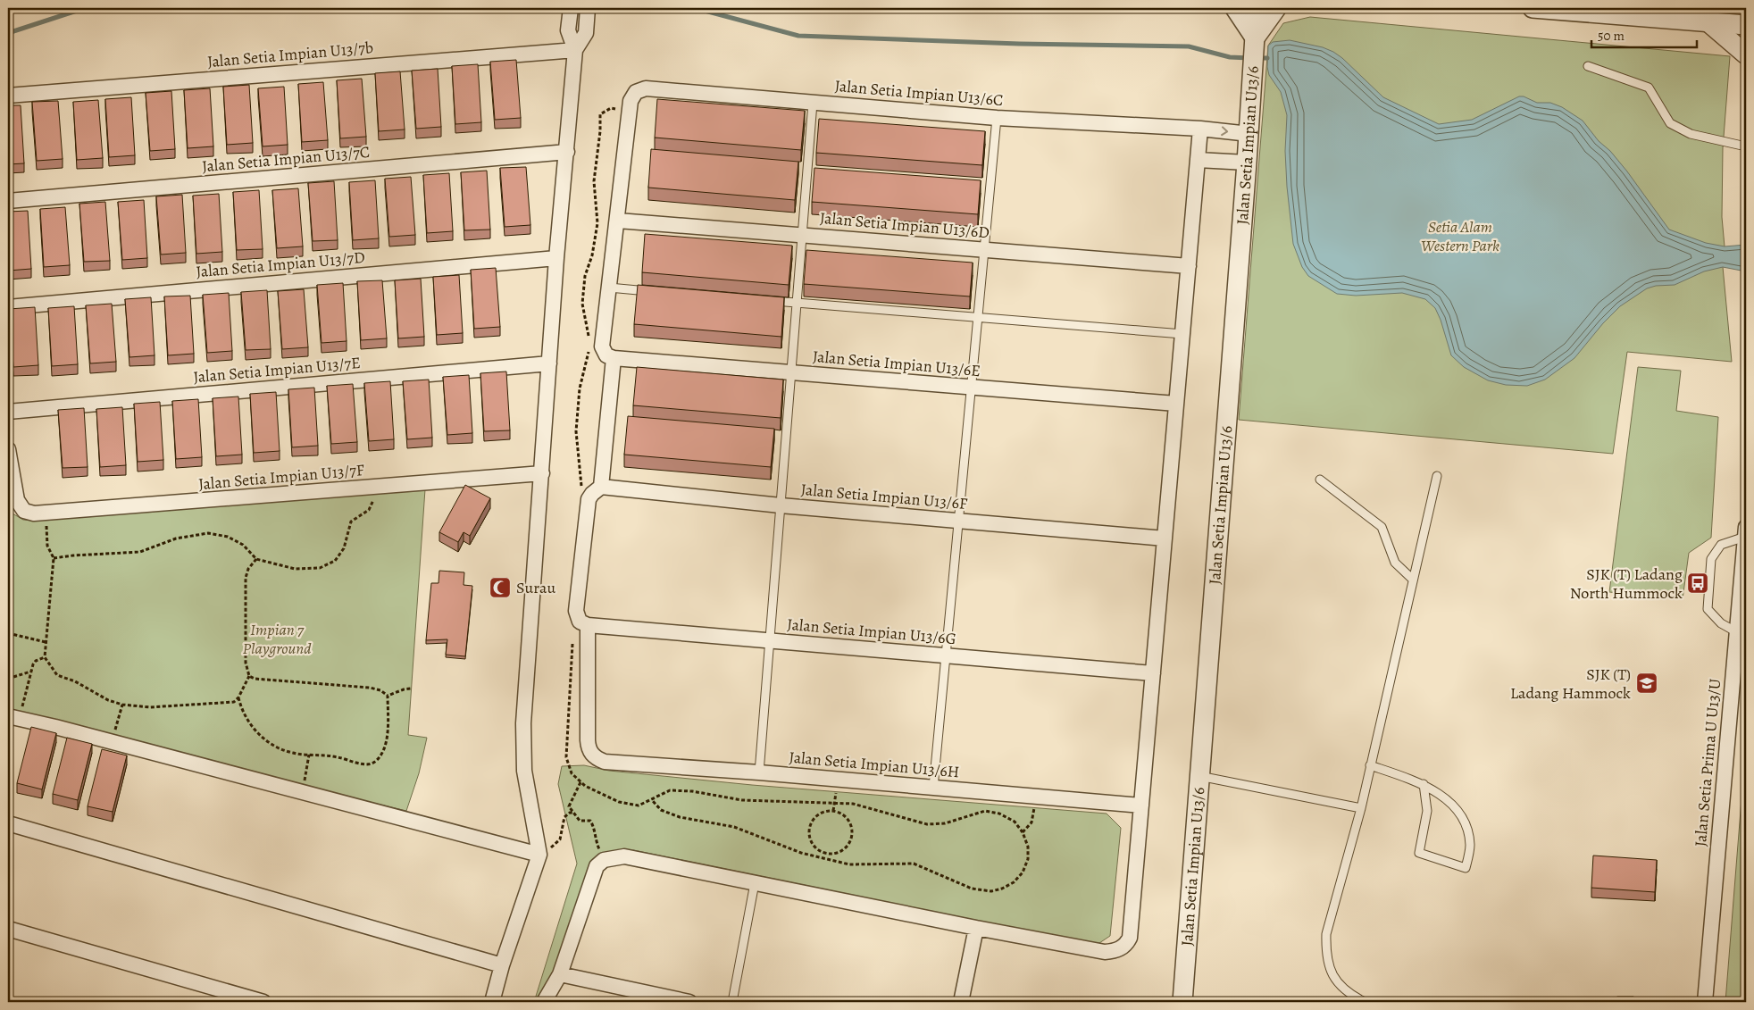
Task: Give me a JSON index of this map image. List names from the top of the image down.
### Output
{
  "streets": {
    "street": [
      "Jalan Setia Impian U13/7b",
      "Jalan Setia Impian U13/6C",
      "Jalan Setia Impian U13/6",
      "Jalan Setia Impian U13/7C",
      "Jalan Setia Impian U13/6D",
      "Jalan Setia Impian U13/7D",
      "Jalan Setia Impian U13/6E",
      "Jalan Setia Impian U13/7E",
      "Jalan Setia Impian U13/7F",
      "Jalan Setia Impian U13/6F",
      "Jalan Setia Impian U13/6G",
      "Jalan Setia Prima U U13/U",
      "Jalan Setia Impian U13/6H"
    ]
  },
  "crossings": [
    ["Jalan Setia Impian U13/6C", "Jalan Setia Impian U13/6"],
    ["Jalan Setia Impian U13/6G", "Jalan Setia Impian U13/6H"]
  ],
  "parks": ["Setia Alam Western Park", "Impian 7 Playground"],
  "places": {
    "bus stop": ["SJK (T) Ladang North Hummock"],
    "mosque": ["Surau"],
    "school or university": ["SJK (T) Ladang Hammock"]
  },
  "scale_bar": "50 m"
}
